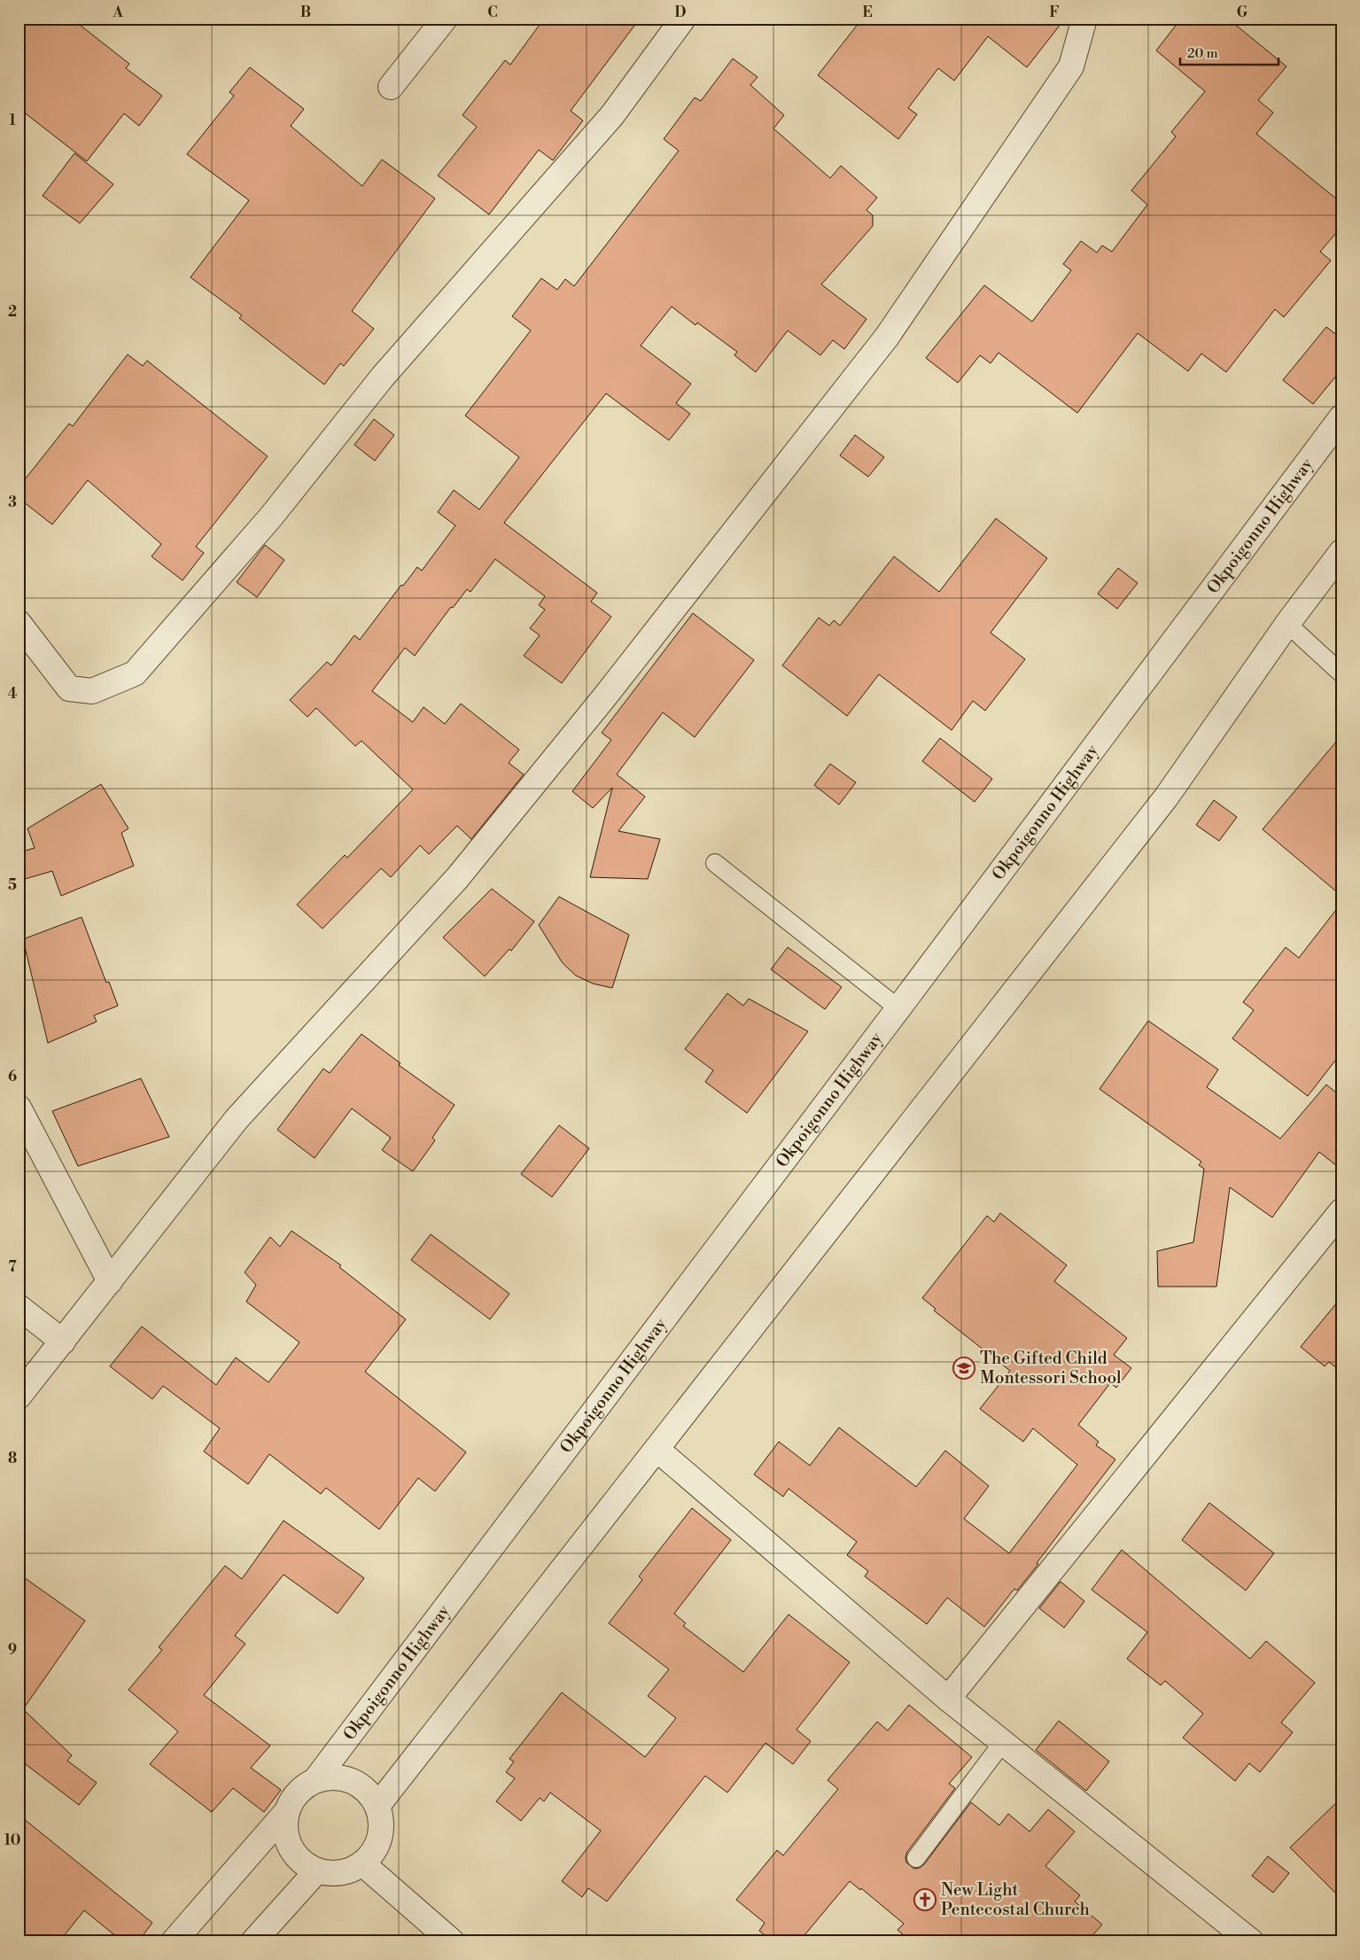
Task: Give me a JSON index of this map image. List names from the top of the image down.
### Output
{
  "streets": {
    "street": ["Okpoigonno Highway"]
  },
  "places": {
    "school or university": ["The Gifted Child Montessori School"],
    "church": ["New Light Pentecostal Church"]
  },
  "scale_bar": "20 m",
  "grid": {
    "columns": [
      "A",
      "B",
      "C",
      "D",
      "E",
      "F",
      "G"
    ],
    "rows": [
      "1",
      "2",
      "3",
      "4",
      "5",
      "6",
      "7",
      "8",
      "9",
      "10"
    ]
  }
}
